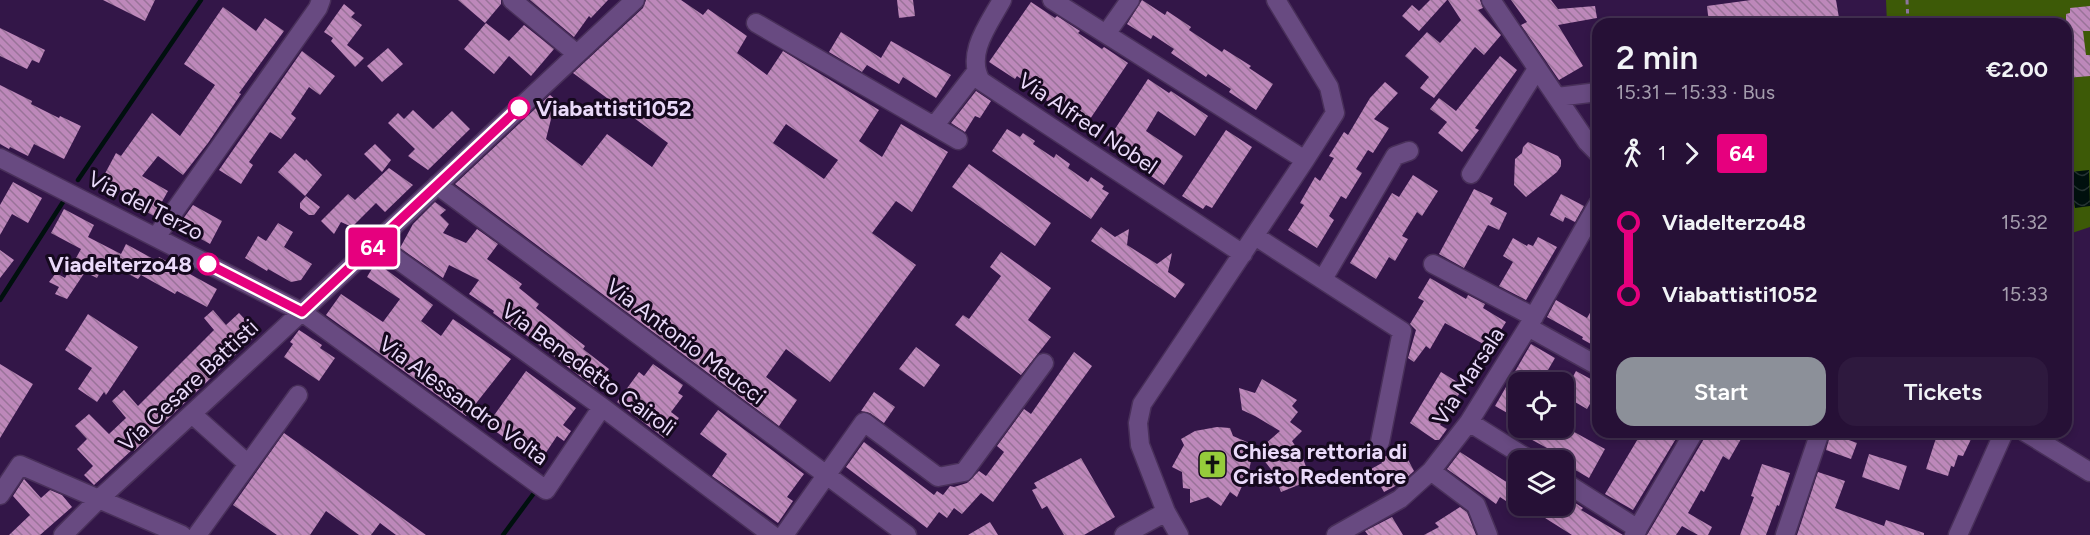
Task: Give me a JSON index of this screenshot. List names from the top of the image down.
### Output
{
  "streets": {
    "street": [
      "Via Alfred Nobel",
      "Via del Terzo",
      "Via Antonio Meucci",
      "Via Benedetto Cairoli",
      "Via Marsala",
      "Via Cesare Battisti",
      "Via Alessandro Volta"
    ]
  },
  "crossings": [
    ["Via del Terzo", "Via Cesare Battisti"],
    ["Via del Terzo", "Via Alessandro Volta"],
    ["Via Antonio Meucci", "Via Cesare Battisti"],
    ["Via Benedetto Cairoli", "Via Cesare Battisti"],
    ["Via Benedetto Cairoli", "Via Alessandro Volta"],
    ["Via Cesare Battisti", "Via Alessandro Volta"]
  ],
  "places": {
    "other": ["Viabattisti1052", "Viadelterzo48"],
    "church": ["Chiesa rettoria di Cristo Redentore"]
  },
  "lines": ["bus line 64"],
  "page": {
    "on_map": "64",
    "heading": ["2 min", "15:31 – 15:33 · Bus", "€2.00"],
    "legs": ["1", "64"],
    "list": [
      {
        "name": "Viadelterzo48",
        "value": "15:32"
      },
      {
        "name": "Viabattisti1052",
        "value": "15:33"
      }
    ],
    "buttons": ["Start", "Tickets"]
  }
}
